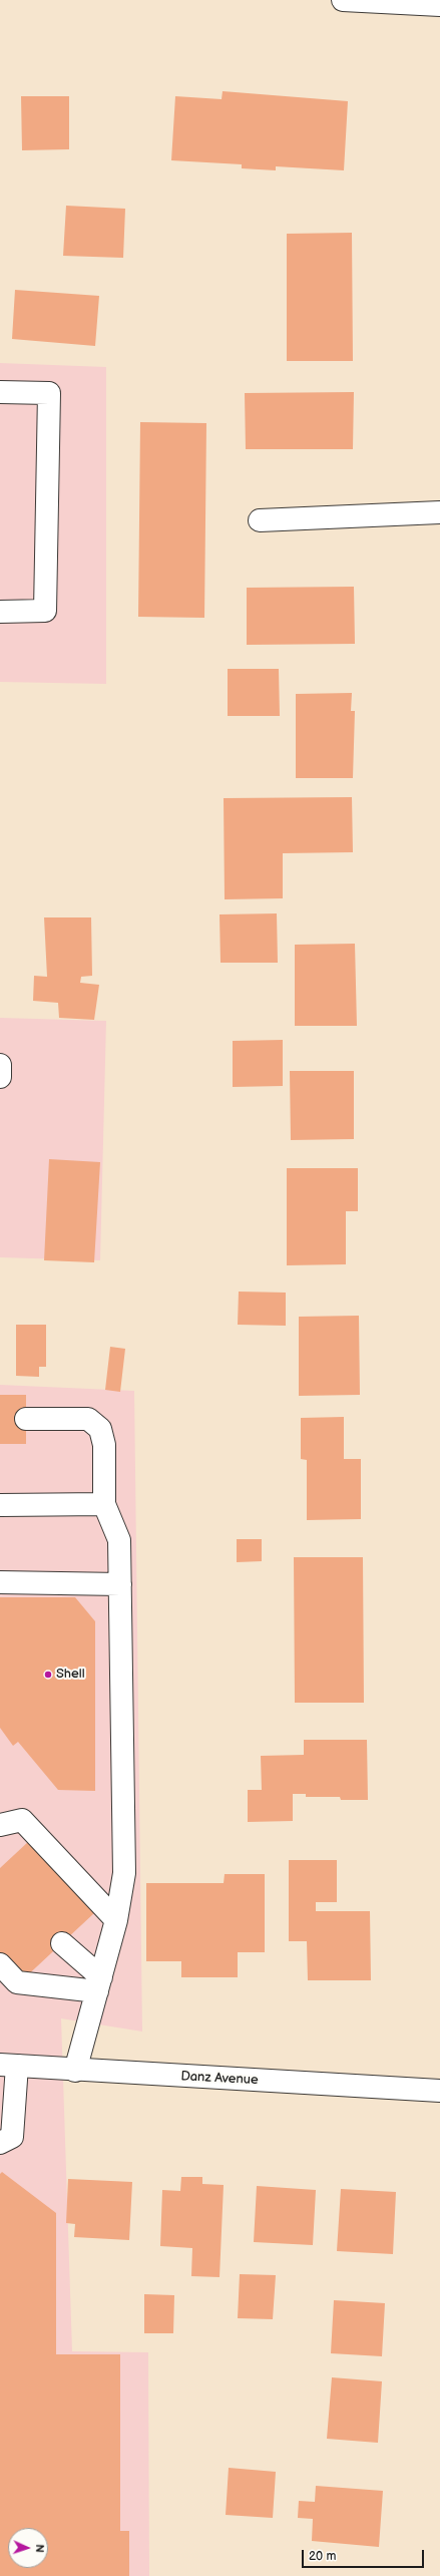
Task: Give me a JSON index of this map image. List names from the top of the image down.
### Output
{
  "streets": {
    "street": ["Danz Avenue"]
  },
  "places": ["Shell"],
  "scale_bar": "20 m",
  "north": "right"
}
